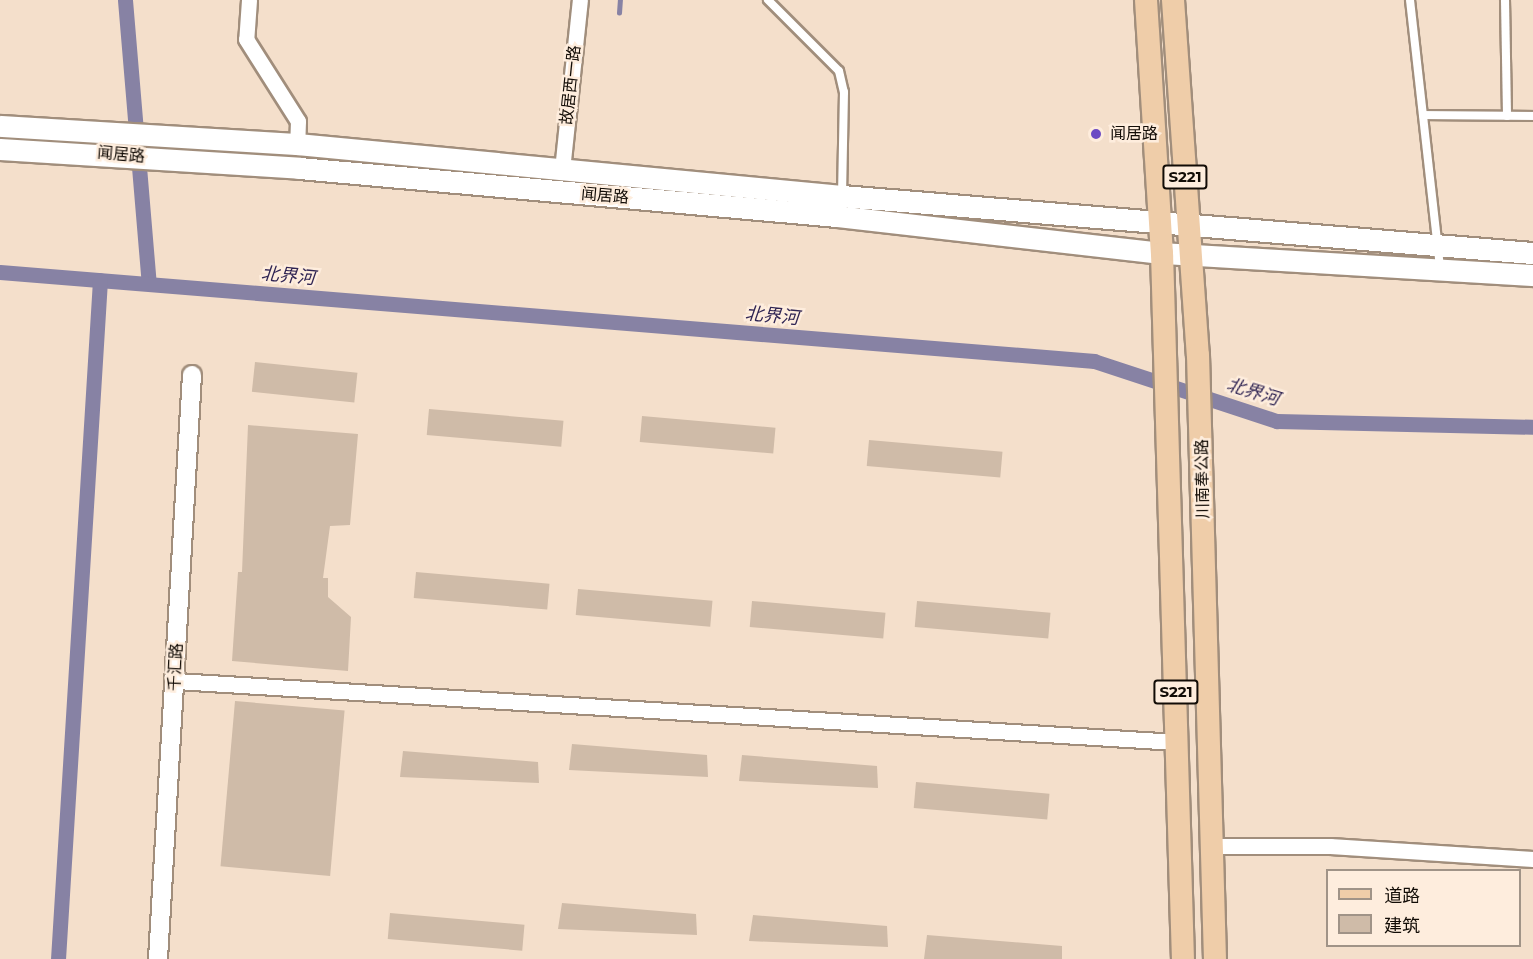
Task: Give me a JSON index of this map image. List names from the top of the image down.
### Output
{
  "streets": {
    "main road": ["闻居路", "S221", "川南奉公路"],
    "street": ["故居西一路", "千汇路"]
  },
  "crossings": [
    ["闻居路", "川南奉公路"]
  ],
  "water": ["北界河"],
  "places": ["闻居路"],
  "legend": ["道路", "建筑"]
}
